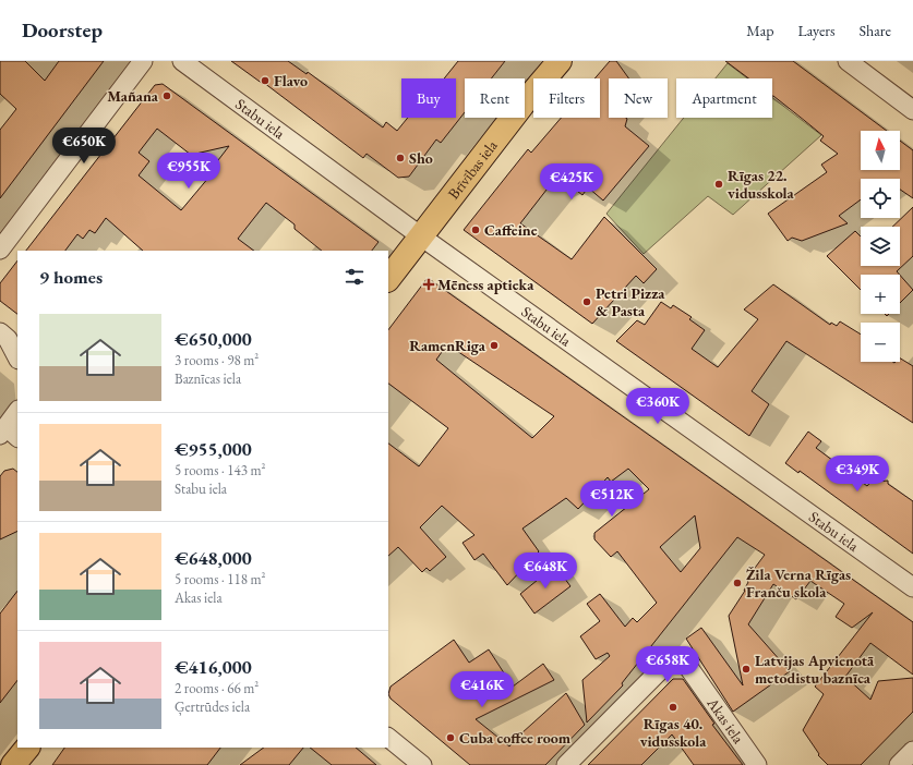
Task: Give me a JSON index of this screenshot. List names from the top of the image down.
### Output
{
  "streets": {
    "highway": ["Brīvības iela"],
    "street": ["Stabu iela", "Akas iela"]
  },
  "crossings": [
    ["Stabu iela", "Brīvības iela"]
  ],
  "places": {
    "other": [
      "Flavo",
      "Mañana",
      "Sho",
      "Rīgas 22. vidusskola",
      "Caffeine",
      "Petri Pizza & Pasta",
      "RamenRiga",
      "Žila Verna Rīgas Franču skola",
      "Latvijas Apvienotā metodistu baznīca",
      "Rīgas 40. vidusskola",
      "Cuba coffee room"
    ],
    "health": ["Mēness aptieka"]
  },
  "north": "top",
  "page": {
    "header": "Doorstep",
    "nav": ["Map", "Layers", "Share"],
    "chip": [
      "Buy",
      "Rent",
      "Filters",
      "New",
      "Apartment"
    ],
    "price": [
      "€650K",
      "€955K",
      "€425K",
      "€360K",
      "€349K",
      "€512K",
      "€648K",
      "€658K",
      "€416K"
    ],
    "map_buttons": ["+", "−"],
    "heading": "9 homes",
    "list": [
      {
        "name": "€650,000",
        "note": "3 rooms · 98 m² · Baznīcas iela"
      },
      {
        "name": "€955,000",
        "note": "5 rooms · 143 m² · Stabu iela"
      },
      {
        "name": "€648,000",
        "note": "5 rooms · 118 m² · Akas iela"
      },
      {
        "name": "€416,000",
        "note": "2 rooms · 66 m² · Ģertrūdes iela"
      }
    ]
  }
}
